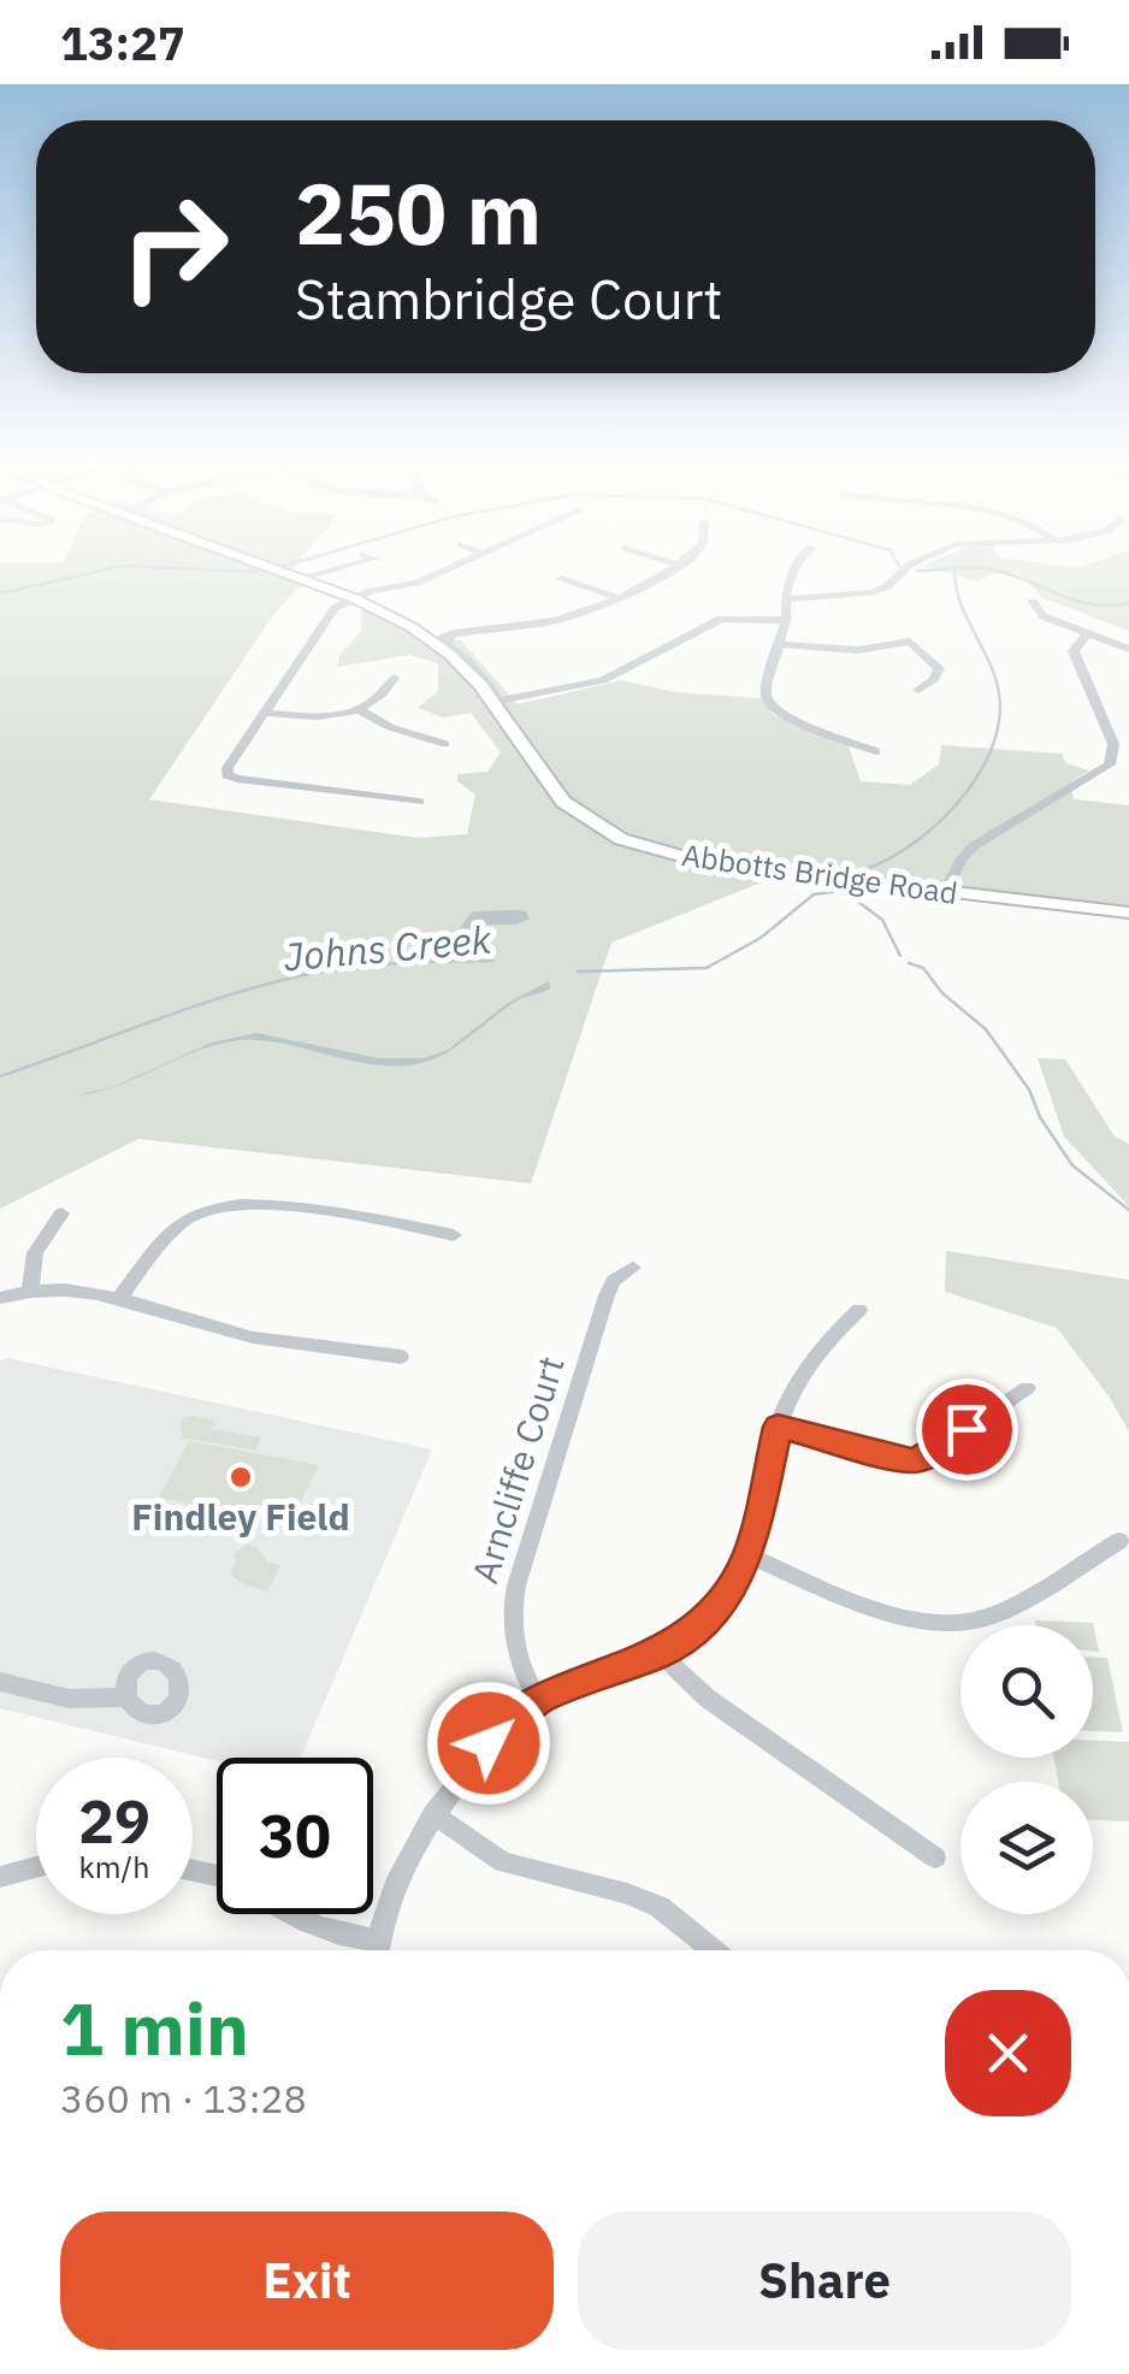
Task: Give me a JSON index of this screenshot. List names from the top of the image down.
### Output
{
  "streets": {
    "main road": ["Abbotts Bridge Road"],
    "street": ["Arncliffe Court"]
  },
  "water": ["Johns Creek"],
  "places": ["Findley Field"],
  "page": {
    "status": "13:27",
    "turn": ["250 m", "Stambridge Court"],
    "speed": "29 km/h",
    "limit": "30",
    "heading": ["1 min", "360 m · 13:28"],
    "buttons": ["Exit", "Share"]
  }
}
